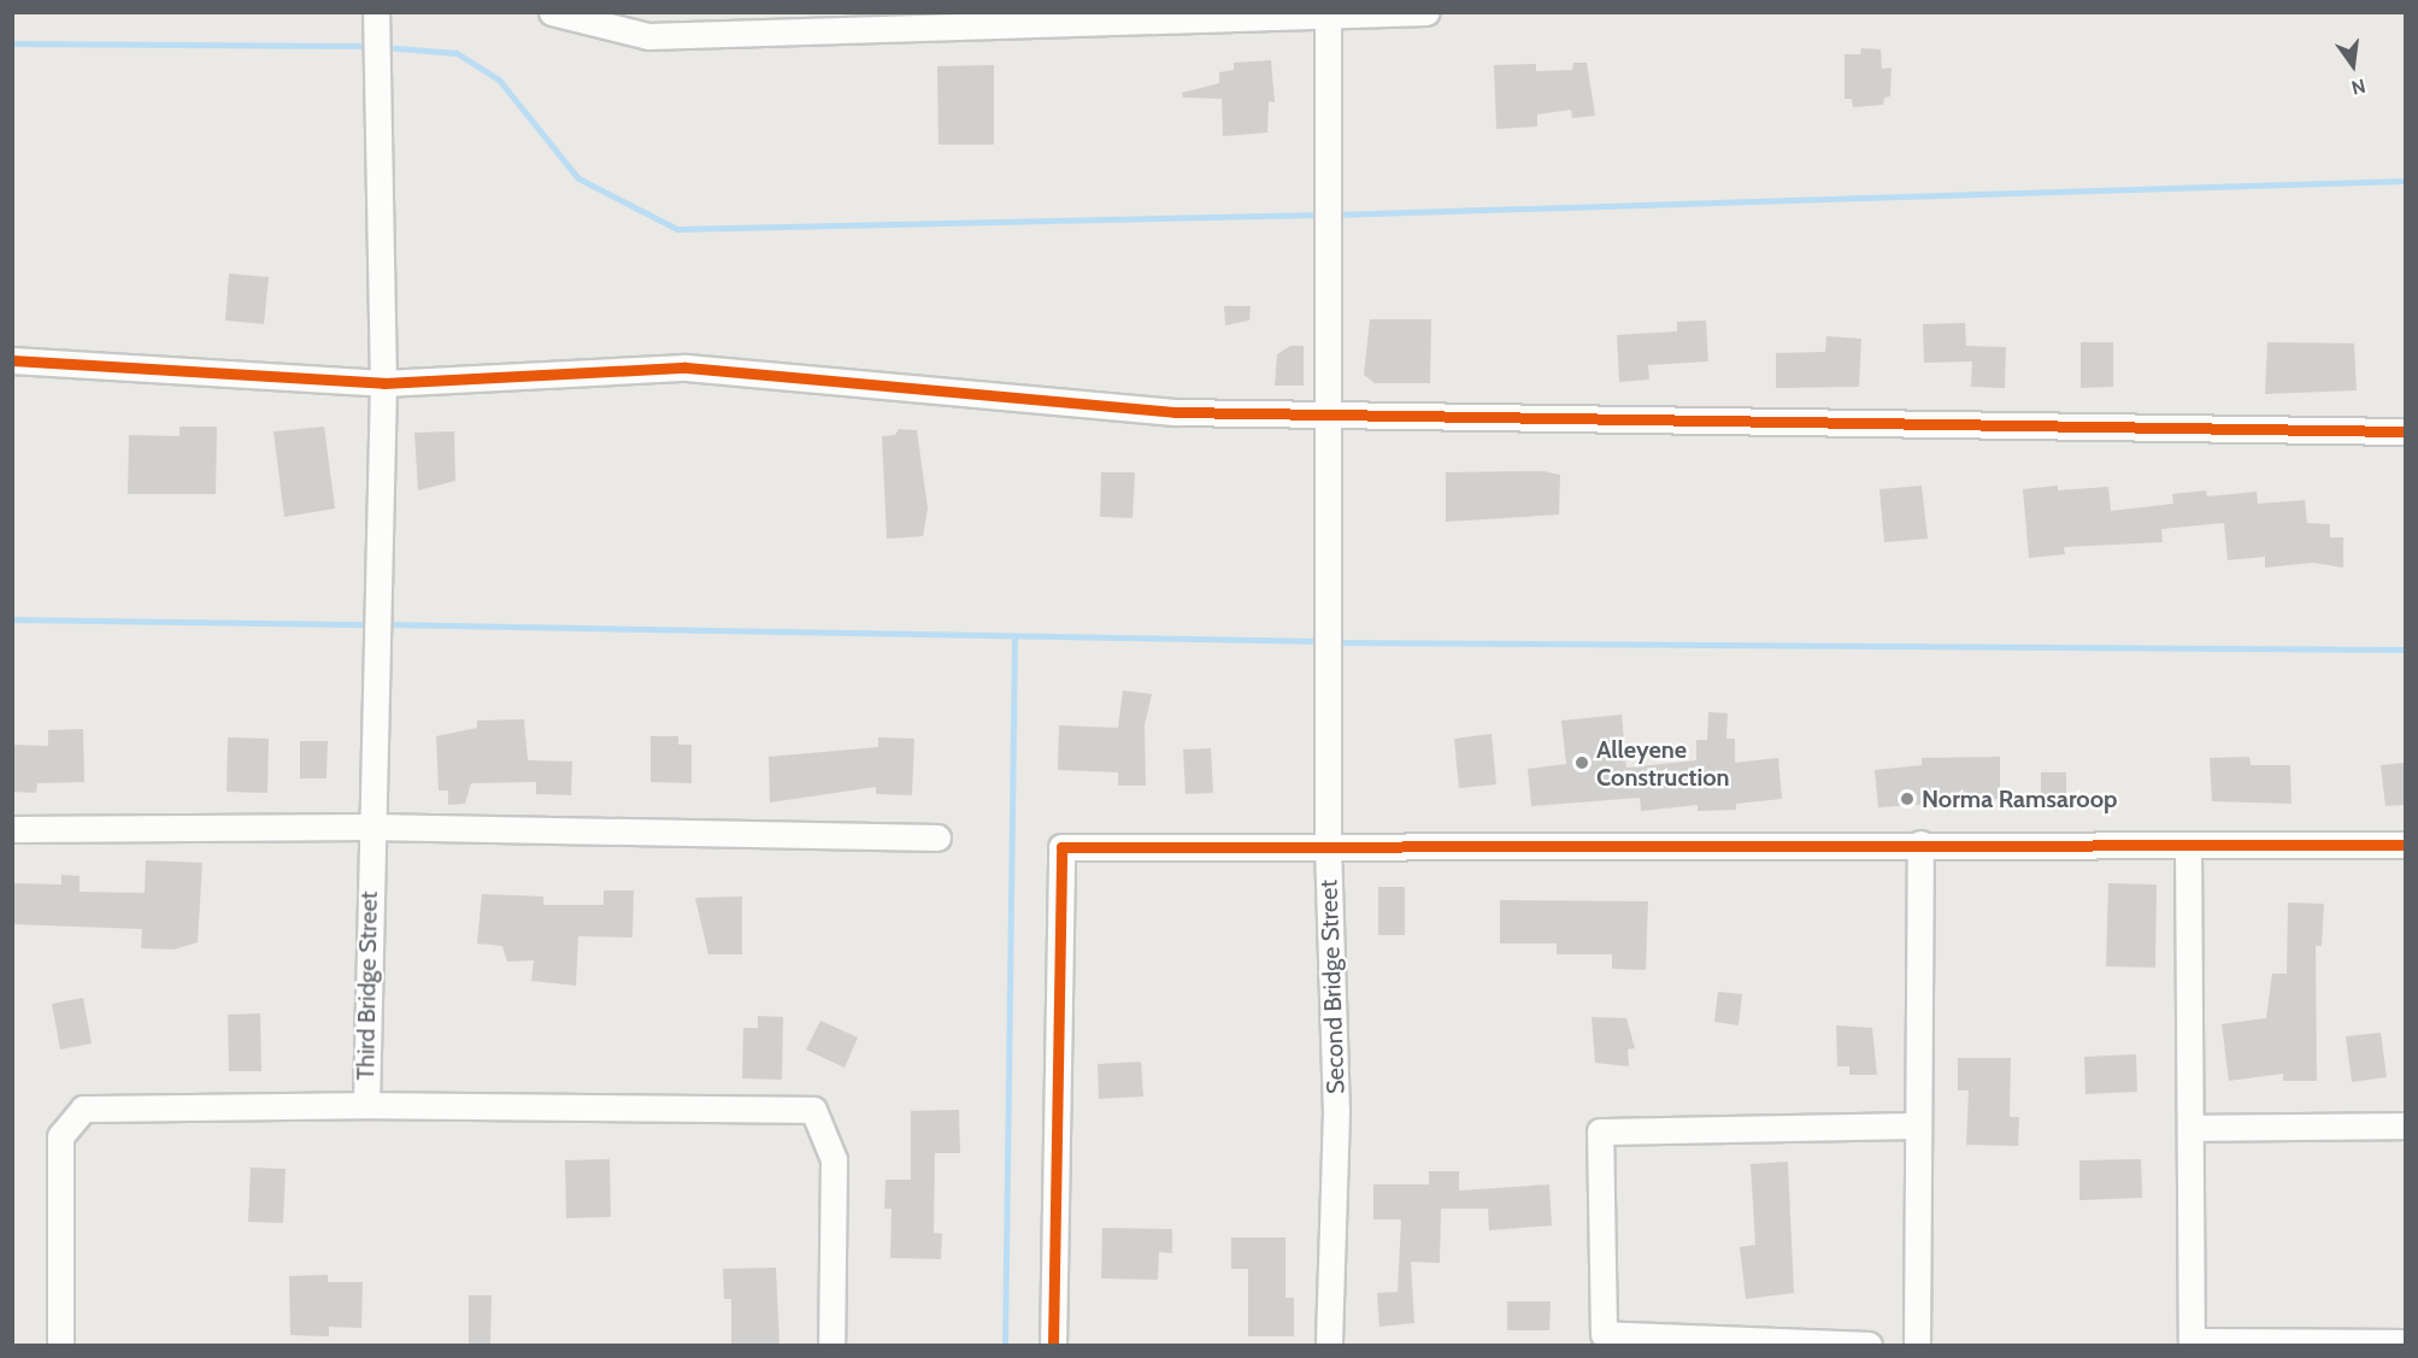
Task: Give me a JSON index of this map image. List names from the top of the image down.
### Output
{
  "streets": {
    "street": ["Third Bridge Street", "Second Bridge Street"]
  },
  "places": ["Alleyene Construction", "Norma Ramsaroop"],
  "north": "bottom"
}
